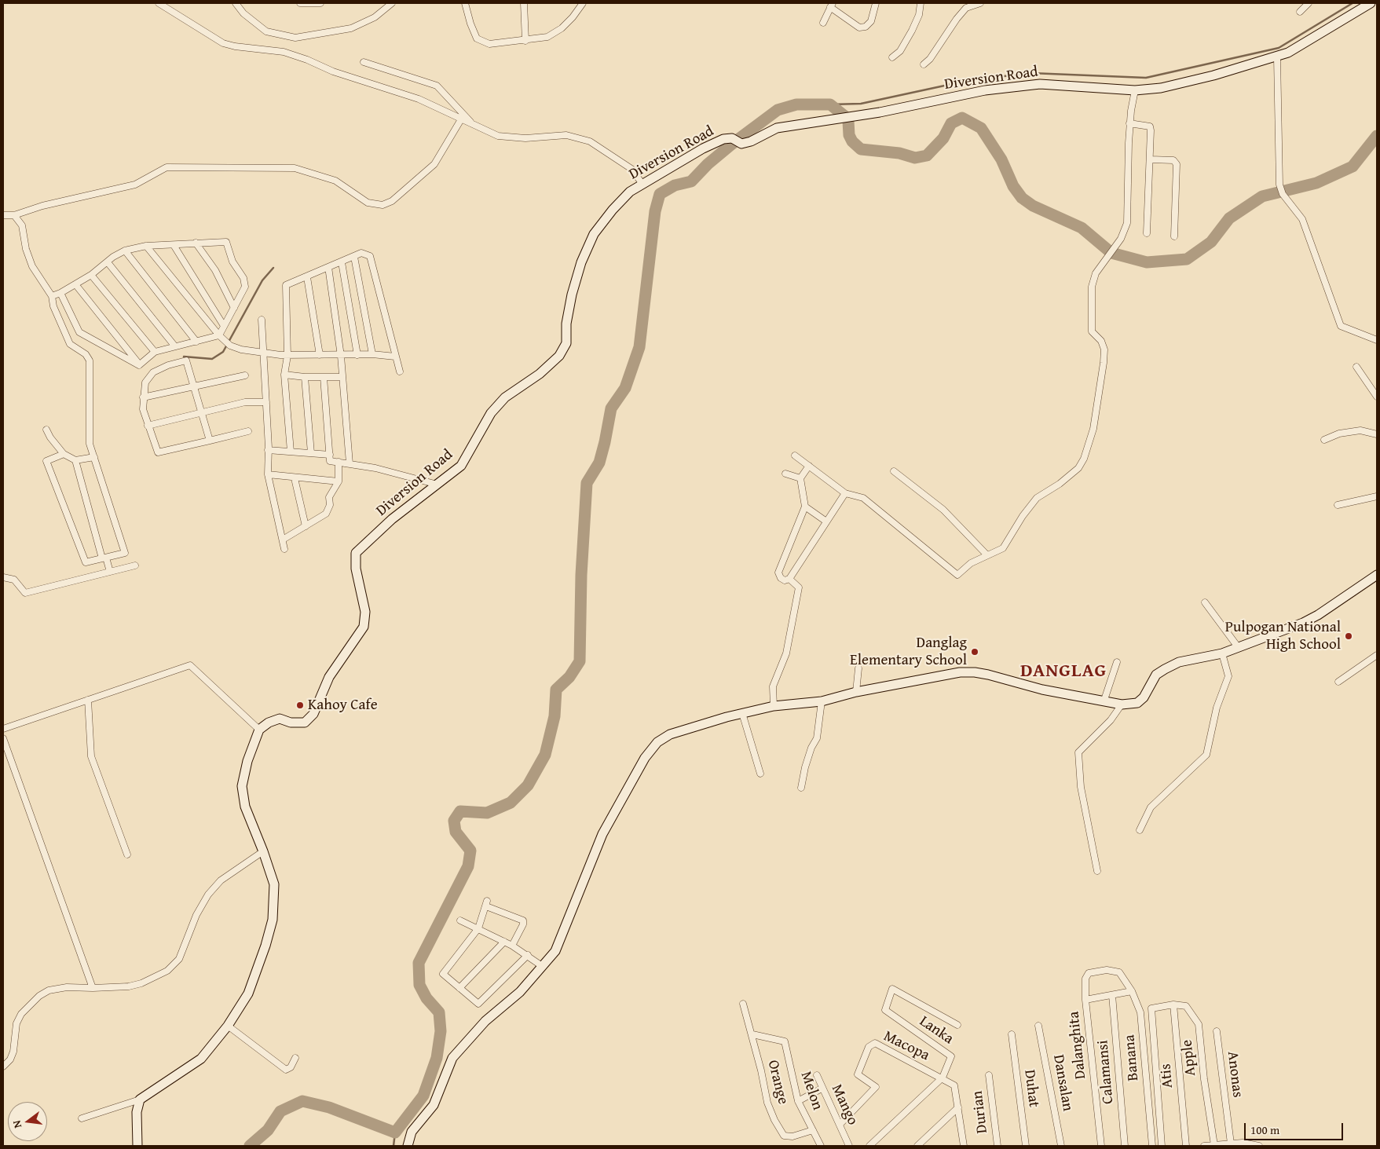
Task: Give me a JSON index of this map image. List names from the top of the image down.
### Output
{
  "streets": {
    "street": [
      "Diversion Road",
      "Lanka",
      "Dalanghita",
      "Macopa",
      "Banana",
      "Apple",
      "Calamansi",
      "Anonas",
      "Atis",
      "Orange",
      "Dansalan",
      "Duhat",
      "Melon",
      "Mango",
      "Durian"
    ]
  },
  "crossings": [
    ["Lanka", "Macopa"],
    ["Dalanghita", "Banana"],
    ["Macopa", "Mango"],
    ["Apple", "Atis"],
    ["Orange", "Melon"]
  ],
  "districts": ["DANGLAG"],
  "places": ["Pulpogan National High School", "Danglag Elementary School", "Kahoy Cafe"],
  "scale_bar": "100 m",
  "north": "left"
}
